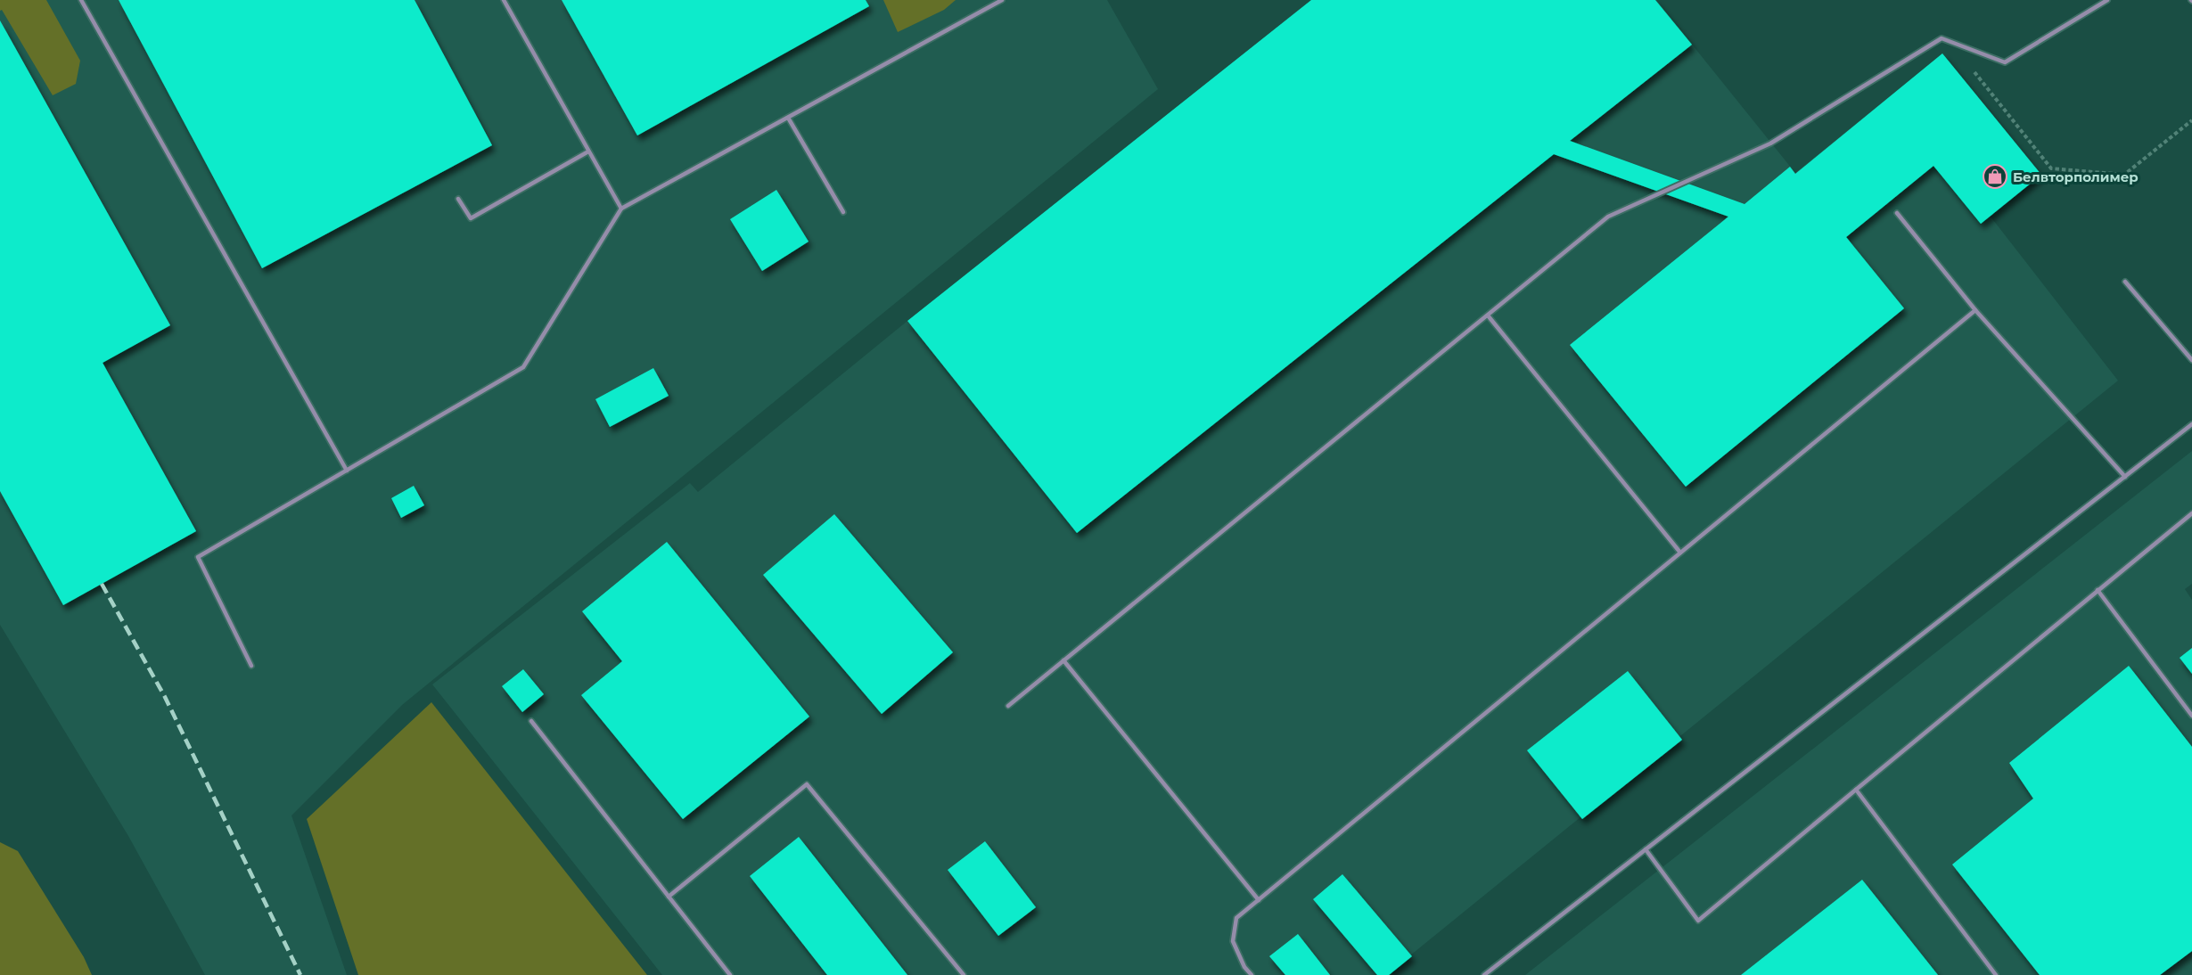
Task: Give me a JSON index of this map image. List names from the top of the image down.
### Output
{
  "places": {
    "shop": ["Белвторполимер"]
  }
}
